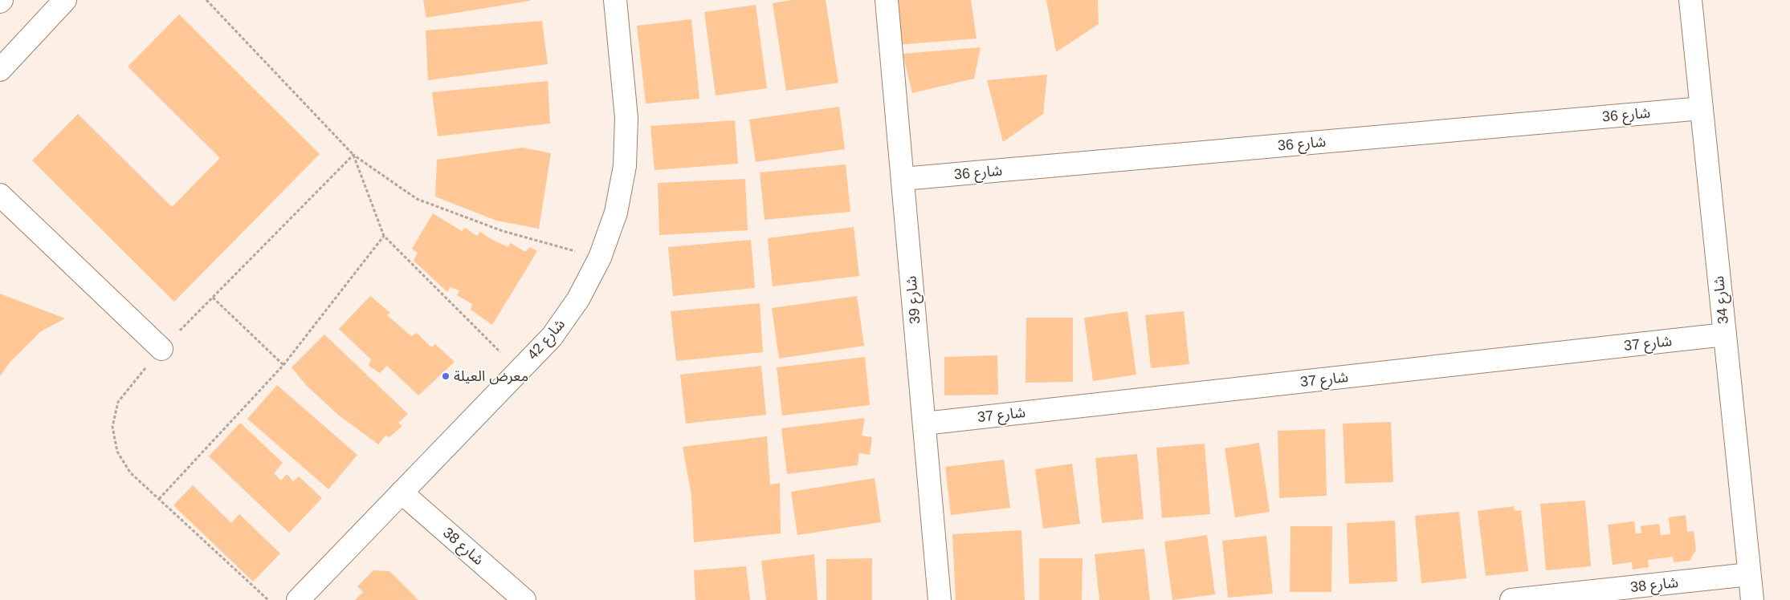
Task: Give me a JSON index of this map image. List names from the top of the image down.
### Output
{
  "streets": {
    "street": [
      "شارع 36",
      "شارع 39",
      "شارع 34",
      "شارع 42",
      "شارع 37",
      "شارع 38"
    ]
  },
  "crossings": [
    ["شارع 36", "شارع 39"],
    ["شارع 36", "شارع 34"],
    ["شارع 39", "شارع 37"],
    ["شارع 34", "شارع 37"],
    ["شارع 34", "شارع 38"],
    ["شارع 42", "شارع 38"]
  ],
  "places": ["معرض العيلة"]
}
